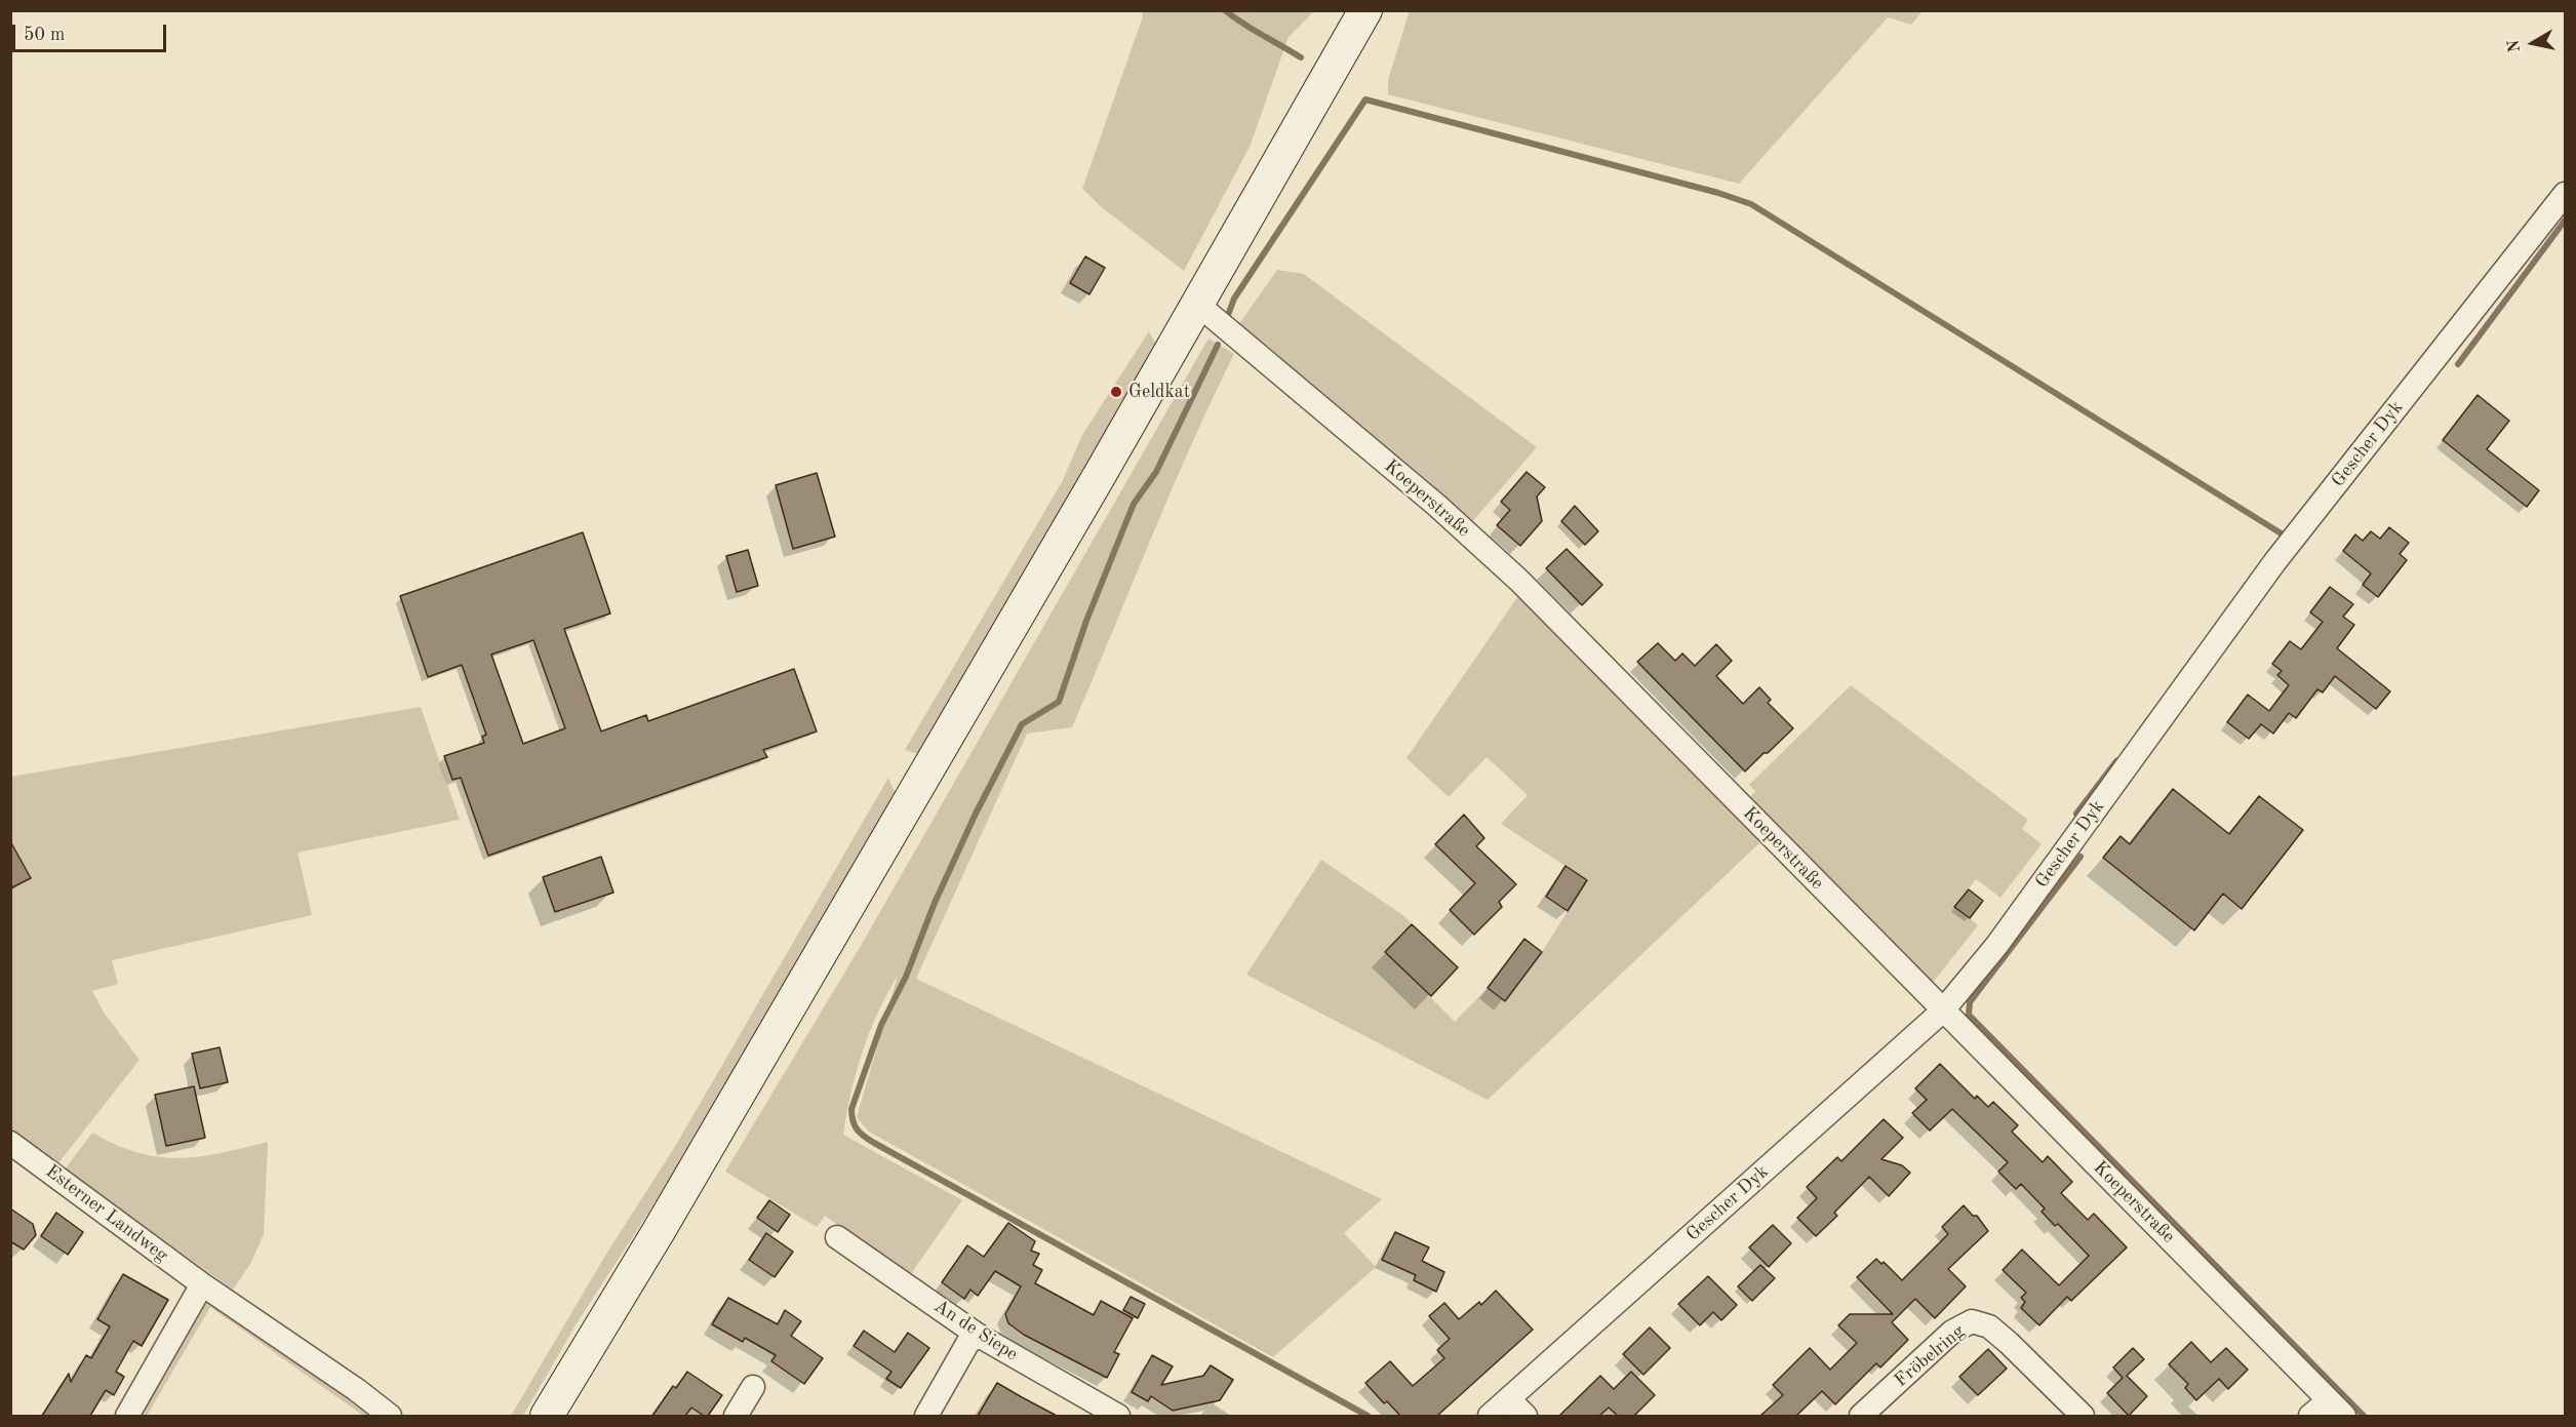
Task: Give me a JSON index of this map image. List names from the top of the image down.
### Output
{
  "streets": {
    "street": [
      "Gescher Dyk",
      "Koeperstraße",
      "Esterner Landweg",
      "An de Siepe",
      "Fröbelring"
    ]
  },
  "crossings": [
    ["Gescher Dyk", "Koeperstraße"]
  ],
  "places": ["Geldkat"],
  "scale_bar": "50 m",
  "north": "left"
}
